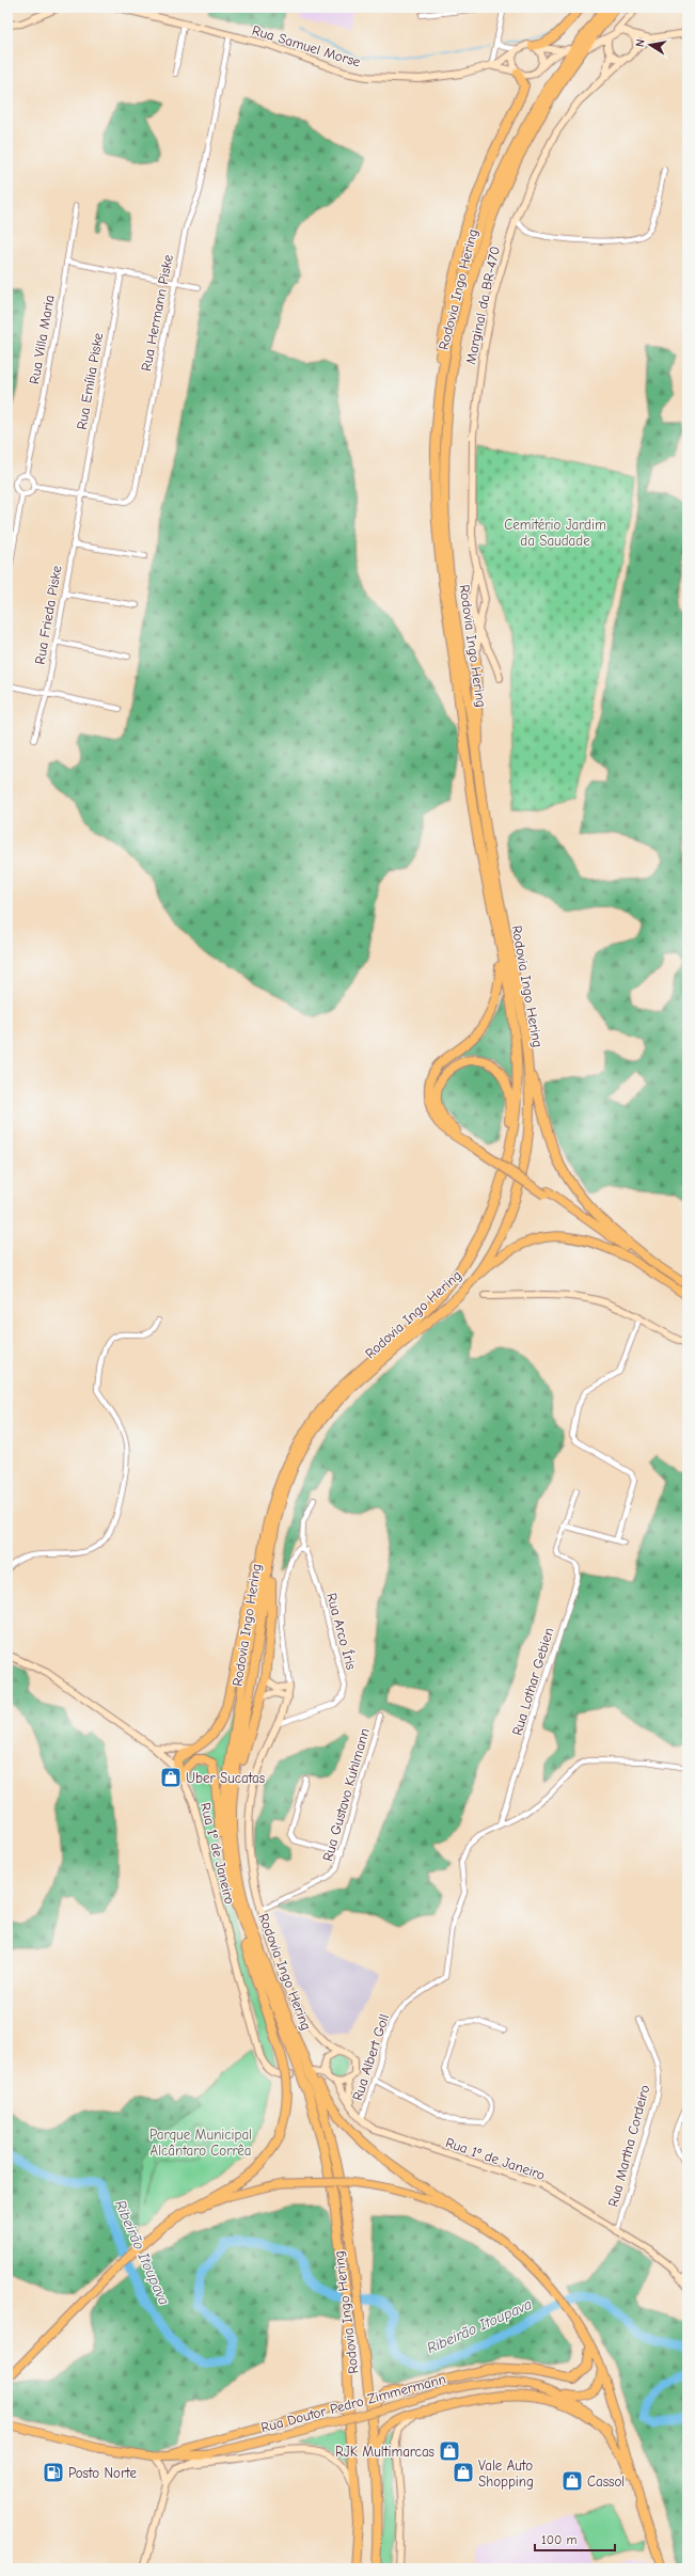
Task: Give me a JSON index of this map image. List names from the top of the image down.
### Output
{
  "streets": {
    "highway": ["Rodovia Ingo Hering"],
    "main road": ["Rua Doutor Pedro Zimmermann"],
    "street": [
      "Rua Samuel Morse",
      "Marginal da BR-470",
      "Rua Hermann Piske",
      "Rua Villa Maria",
      "Rua Emília Piske",
      "Rua Frieda Piske",
      "Rua Arco Íris",
      "Rua Lothar Gebien",
      "Rua Gustavo Kuhlmann",
      "Rua 1º de Janeiro",
      "Rua Albert Goll",
      "Rua Martha Cordeiro"
    ]
  },
  "crossings": [
    ["Rua Samuel Morse", "Rua Hermann Piske"],
    ["Rua Hermann Piske", "Rua Villa Maria"],
    ["Rua Hermann Piske", "Rua Emília Piske"],
    ["Rua Hermann Piske", "Rua Frieda Piske"],
    ["Rua Emília Piske", "Rua Frieda Piske"],
    ["Rua Lothar Gebien", "Rua Albert Goll"],
    ["Rua 1º de Janeiro", "Rua Albert Goll"],
    ["Rua 1º de Janeiro", "Rua Martha Cordeiro"]
  ],
  "water": ["Ribeirão Itoupava"],
  "parks": ["Cemitério Jardim da Saudade", "Parque Municipal Alcântaro Corrêa"],
  "places": {
    "shop": [
      "Uber Sucatas",
      "RJK Multimarcas",
      "Vale Auto Shopping",
      "Cassol"
    ],
    "fuel station": ["Posto Norte"]
  },
  "scale_bar": "100 m",
  "north": "left"
}
